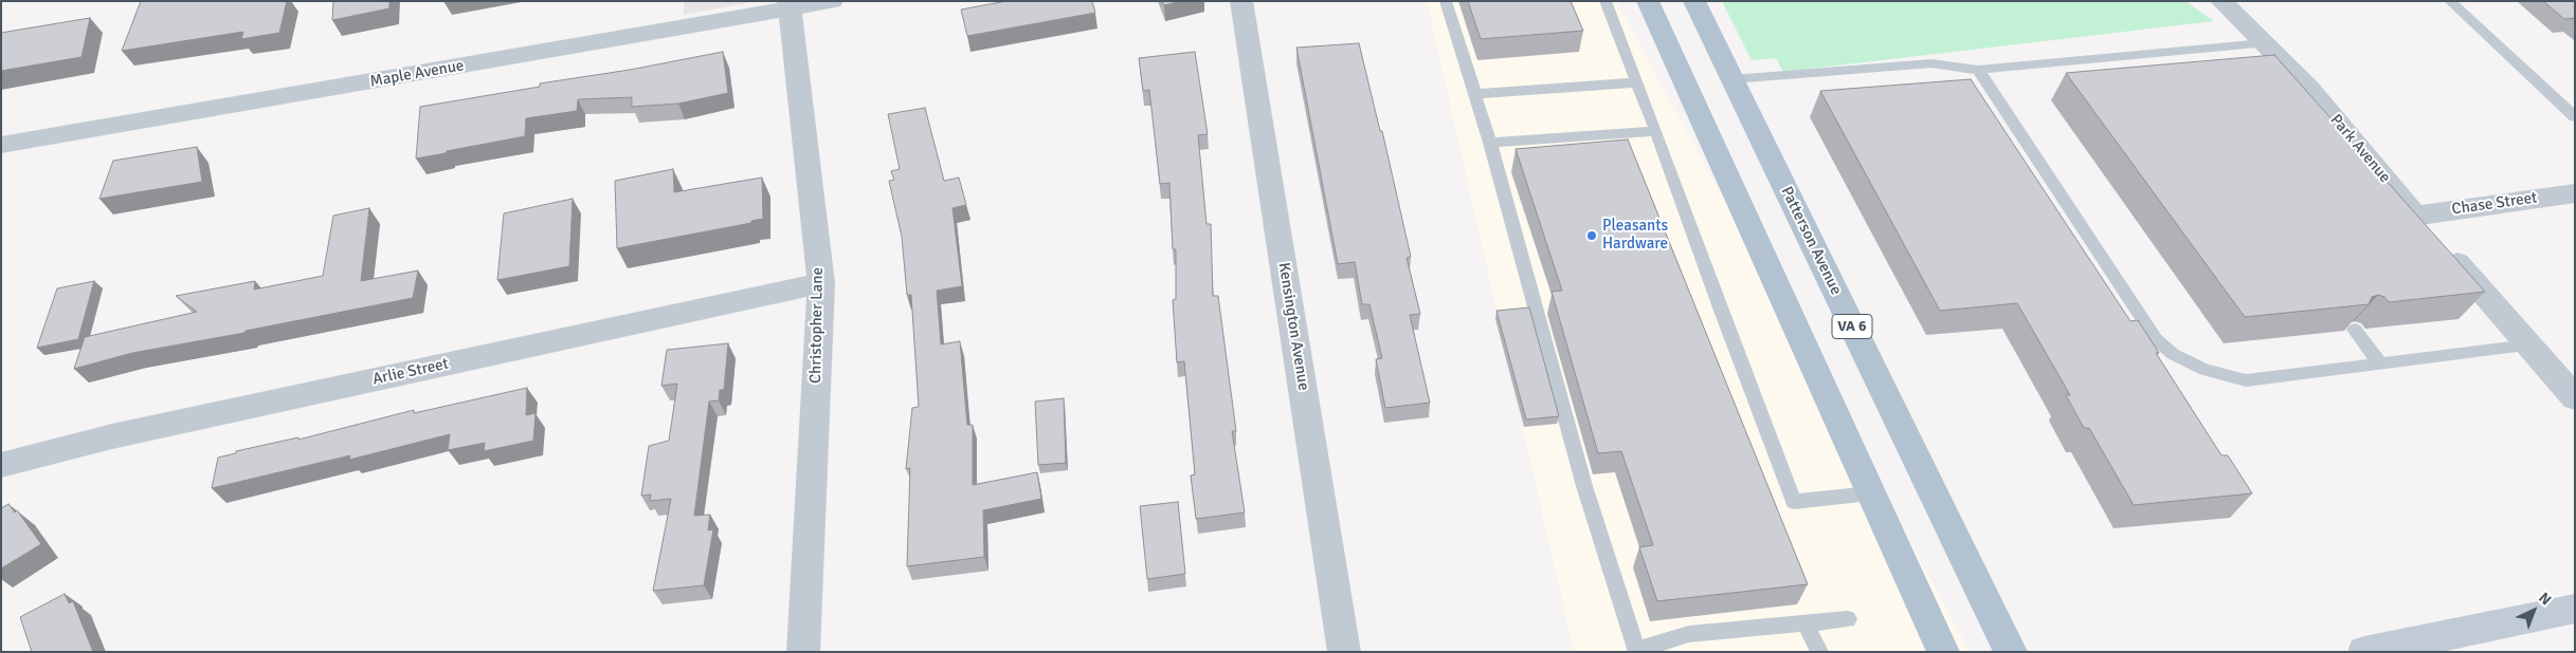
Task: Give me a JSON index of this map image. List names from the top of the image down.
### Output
{
  "streets": {
    "main road": ["Patterson Avenue", "VA 6"],
    "street": [
      "Maple Avenue",
      "Park Avenue",
      "Chase Street",
      "Christopher Lane",
      "Kensington Avenue",
      "Arlie Street"
    ]
  },
  "crossings": [
    ["Maple Avenue", "Christopher Lane"],
    ["Park Avenue", "Chase Street"],
    ["Christopher Lane", "Arlie Street"]
  ],
  "places": ["Pleasants Hardware"],
  "north": "top right"
}
